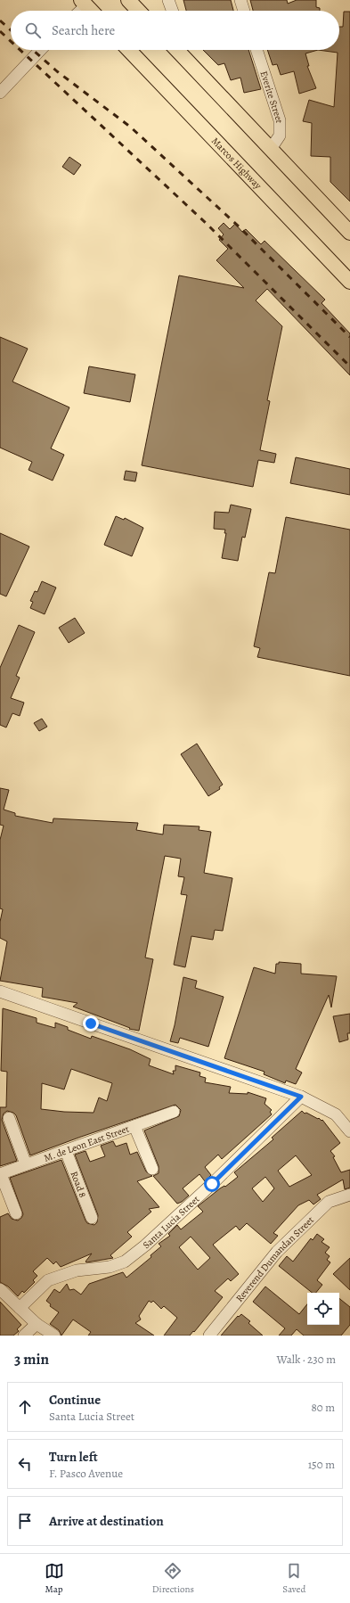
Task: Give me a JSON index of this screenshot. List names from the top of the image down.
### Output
{
  "streets": {
    "main road": ["Marcos Highway"],
    "street": [
      "Everite Street",
      "M. de Leon East Street",
      "Road 8",
      "Santa Lucia Street",
      "Reverend Dumandan Street"
    ]
  },
  "crossings": [
    ["M. de Leon East Street", "Road 8"]
  ],
  "page": {
    "search": "Search here",
    "heading": ["3 min", "Walk · 230 m"],
    "list": [
      ["Continue", "Santa Lucia Street", "80 m"],
      ["Turn left", "F. Pasco Avenue", "150 m"],
      "Arrive at destination"
    ],
    "nav": ["Map", "Directions", "Saved"]
  }
}
